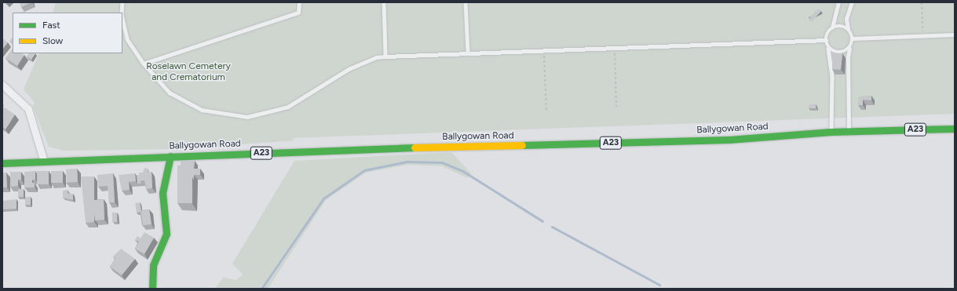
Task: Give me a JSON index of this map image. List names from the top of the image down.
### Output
{
  "streets": {
    "main road": ["Ballygowan Road", "A23"]
  },
  "parks": ["Roselawn Cemetery and Crematorium"],
  "legend": ["Fast", "Slow"]
}
